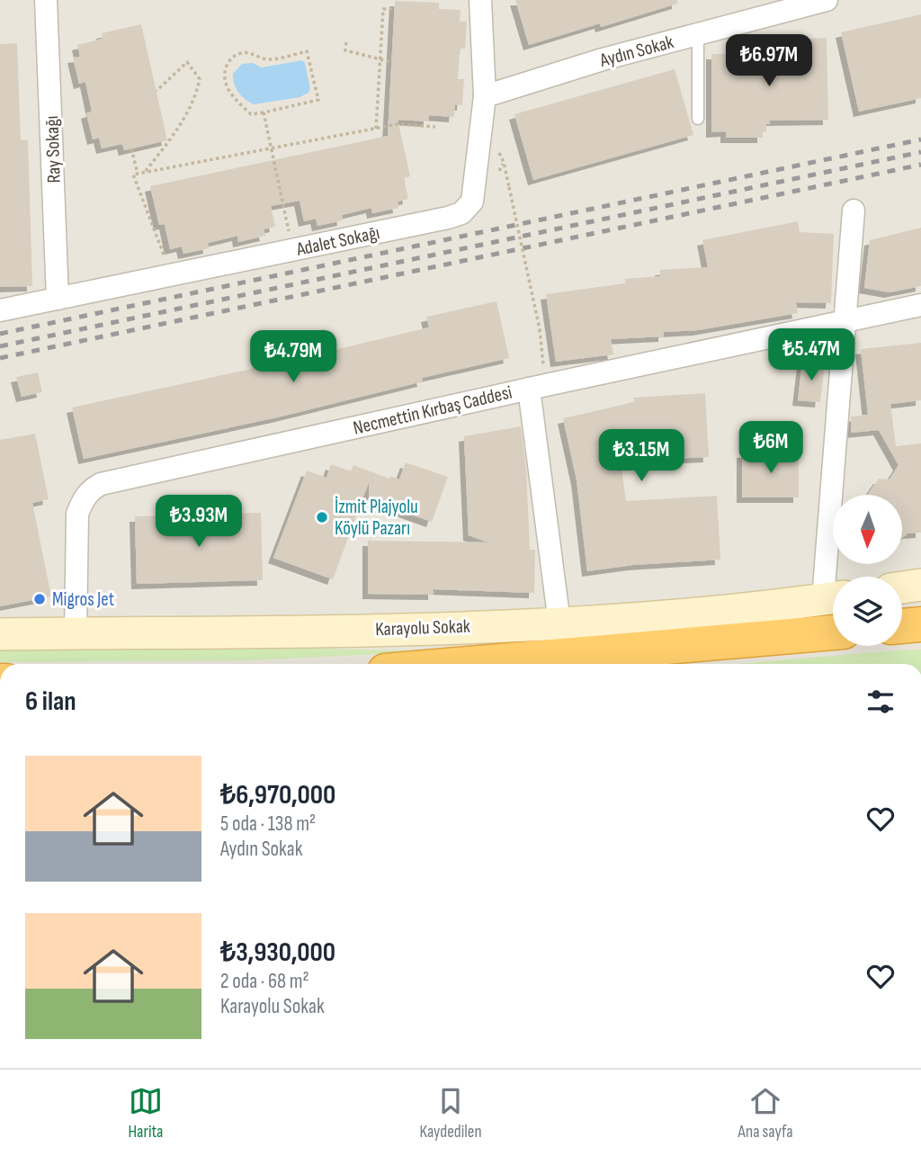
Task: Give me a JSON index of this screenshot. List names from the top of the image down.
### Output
{
  "streets": {
    "main road": ["Karayolu Sokak"],
    "street": [
      "Aydın Sokak",
      "Ray Sokağı",
      "Adalet Sokağı",
      "Necmettin Kırbaş Caddesi"
    ]
  },
  "crossings": [
    ["Aydın Sokak", "Adalet Sokağı"],
    ["Ray Sokağı", "Adalet Sokağı"],
    ["Necmettin Kırbaş Caddesi", "Karayolu Sokak"]
  ],
  "places": ["İzmit Plajyolu Köylü Pazarı", "Migros Jet"],
  "north": "bottom",
  "page": {
    "price": [
      "₺6.97M",
      "₺5.47M",
      "₺4.79M",
      "₺6M",
      "₺3.15M",
      "₺3.93M"
    ],
    "heading": "6 ilan",
    "list": [
      {
        "name": "₺6,970,000",
        "note": "5 oda · 138 m² · Aydın Sokak"
      },
      {
        "name": "₺3,930,000",
        "note": "2 oda · 68 m² · Karayolu Sokak"
      }
    ],
    "tabs": ["Harita", "Kaydedilen", "Ana sayfa"]
  }
}
